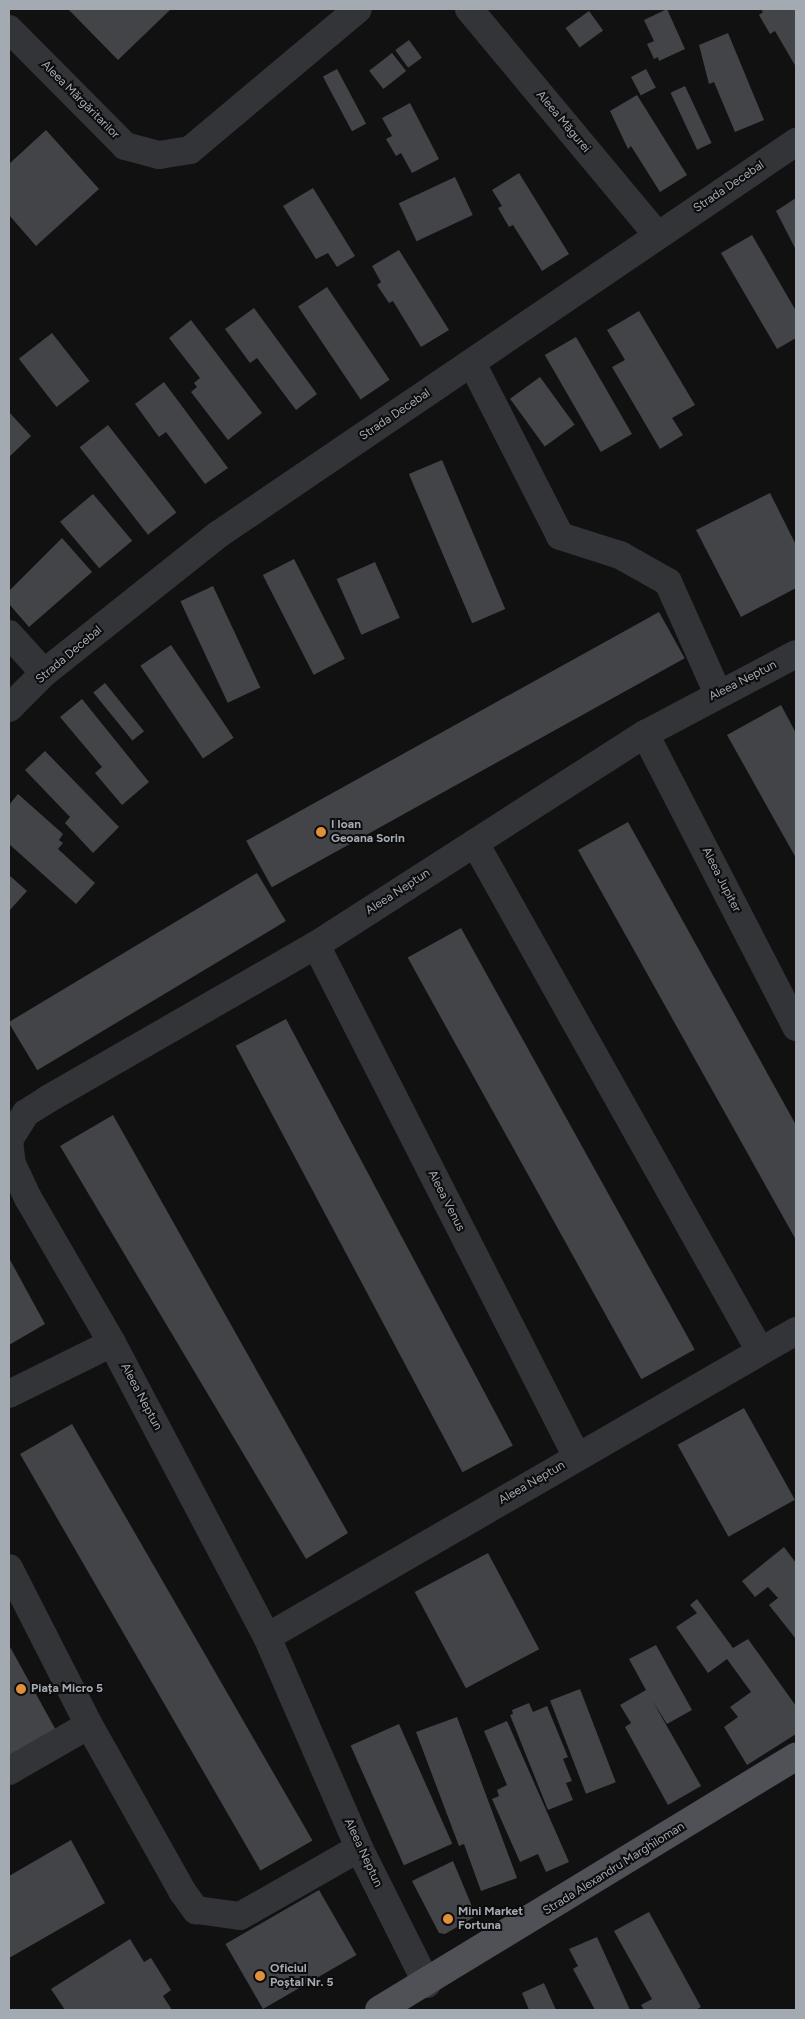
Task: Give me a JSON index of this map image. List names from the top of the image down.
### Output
{
  "streets": {
    "main road": ["Strada Alexandru Marghiloman"],
    "street": [
      "Aleea Mărgăritarilor",
      "Aleea Măgurei",
      "Strada Decebal",
      "Aleea Neptun",
      "Aleea Jupiter",
      "Aleea Venus"
    ]
  },
  "crossings": [
    ["Aleea Măgurei", "Strada Decebal"],
    ["Aleea Neptun", "Aleea Jupiter"],
    ["Aleea Neptun", "Aleea Venus"],
    ["Aleea Neptun", "Strada Alexandru Marghiloman"]
  ],
  "places": [
    "I Ioan Geoana Sorin",
    "Piața Micro 5",
    "Mini Market Fortuna",
    "Oficiul Poștal Nr. 5"
  ]
}
